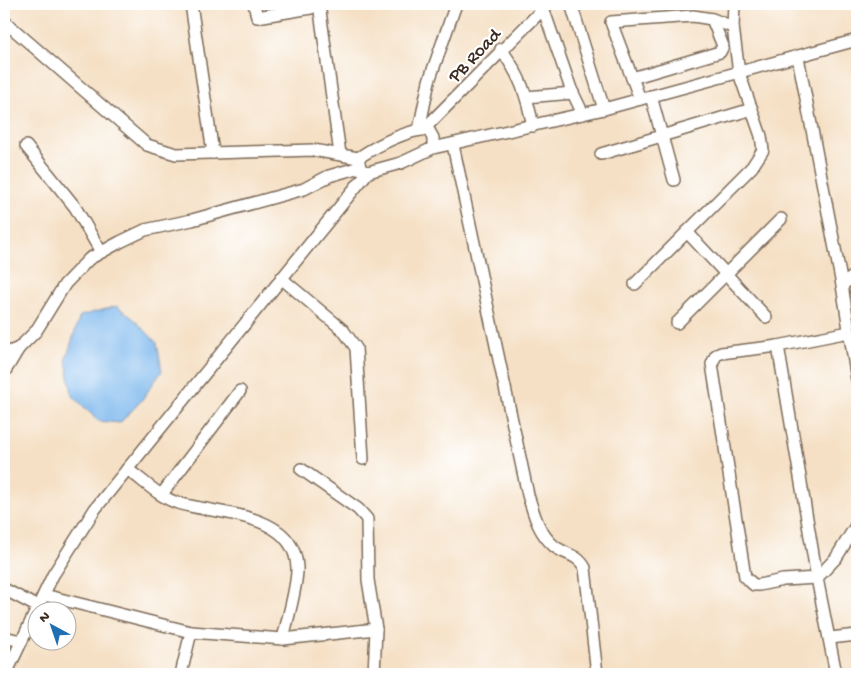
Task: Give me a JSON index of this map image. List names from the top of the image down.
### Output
{
  "streets": {
    "street": ["PB Road"]
  },
  "north": "top left"
}
